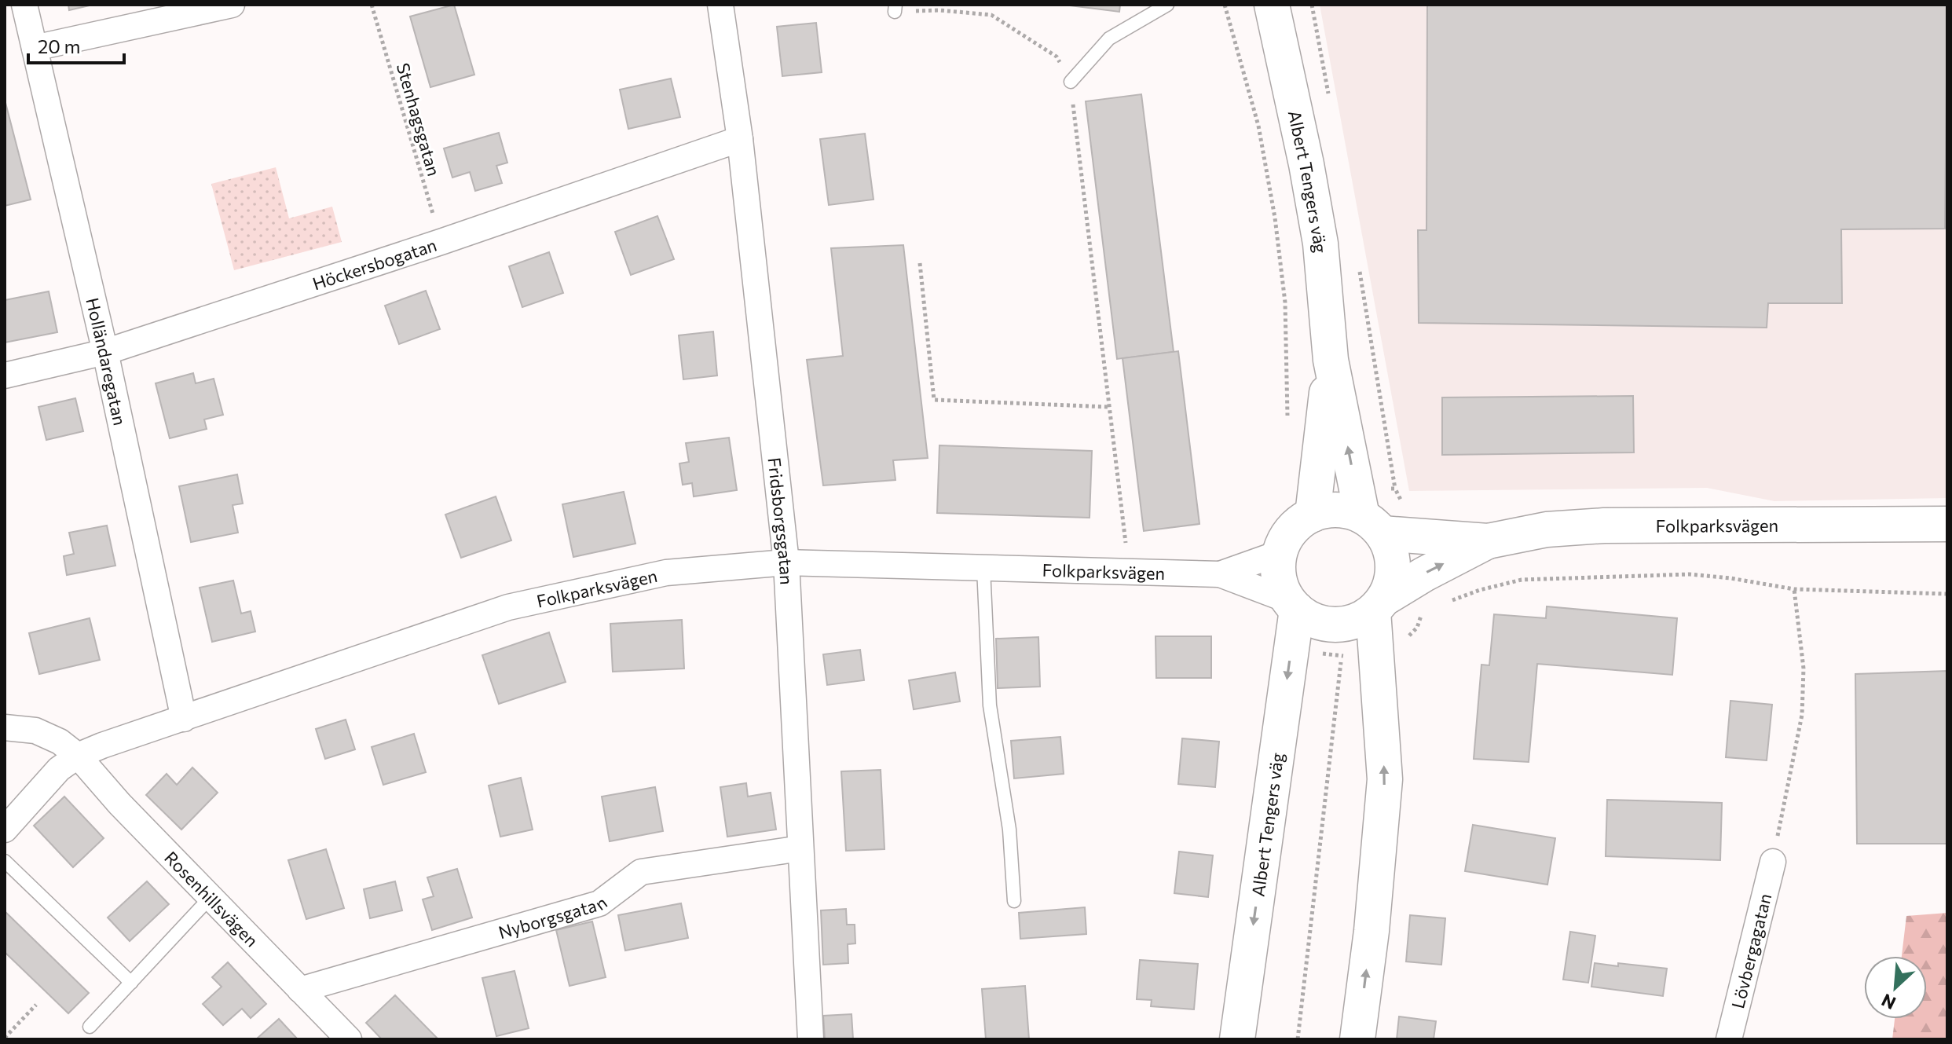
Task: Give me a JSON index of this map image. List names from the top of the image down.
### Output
{
  "streets": {
    "main road": ["Albert Tengers väg", "Folkparksvägen"],
    "street": [
      "Höckersbogatan",
      "Holländaregatan",
      "Fridsborgsgatan",
      "Rosenhillsvägen",
      "Nyborgsgatan",
      "Lövbergagatan"
    ],
    "path": ["Stenhagsgatan"]
  },
  "crossings": [
    ["Stenhagsgatan", "Höckersbogatan"],
    ["Albert Tengers väg", "Folkparksvägen"],
    ["Höckersbogatan", "Holländaregatan"],
    ["Höckersbogatan", "Fridsborgsgatan"],
    ["Holländaregatan", "Folkparksvägen"],
    ["Fridsborgsgatan", "Folkparksvägen"],
    ["Fridsborgsgatan", "Nyborgsgatan"],
    ["Folkparksvägen", "Rosenhillsvägen"],
    ["Rosenhillsvägen", "Nyborgsgatan"]
  ],
  "scale_bar": "20 m",
  "north": "bottom left"
}
